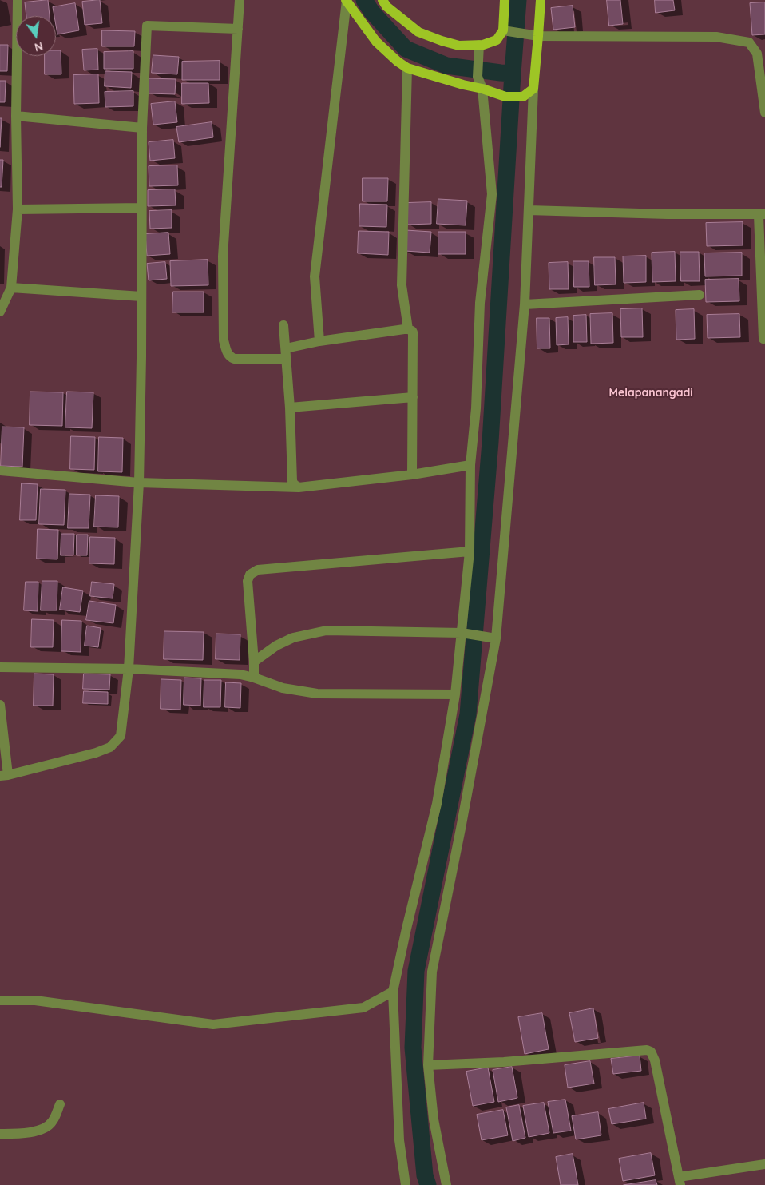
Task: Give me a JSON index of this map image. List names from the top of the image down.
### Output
{
  "districts": ["Melapanangadi"],
  "north": "bottom"
}
